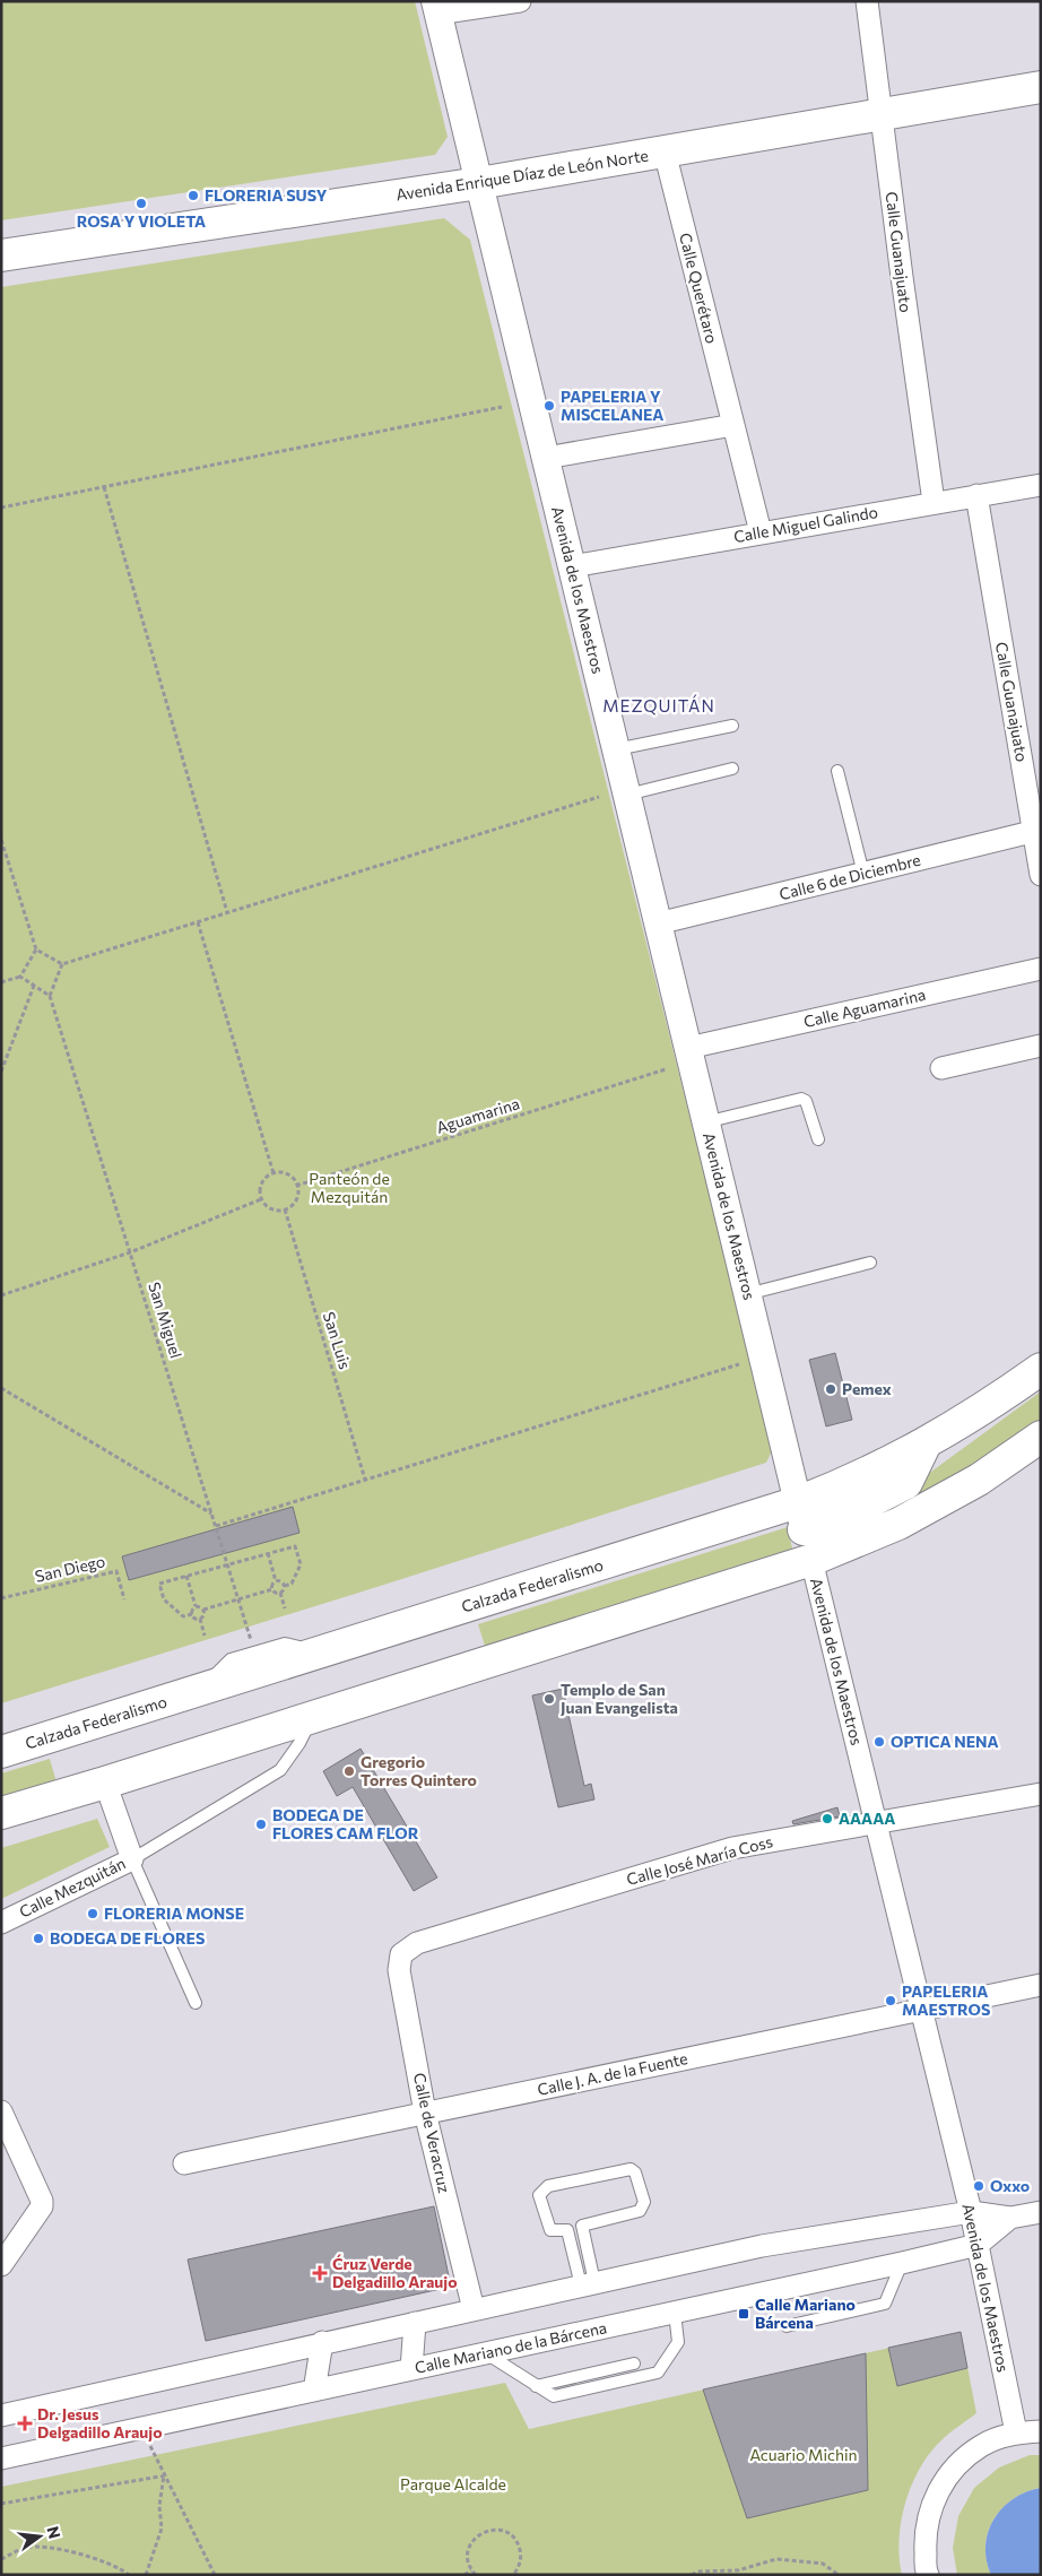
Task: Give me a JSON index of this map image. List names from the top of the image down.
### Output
{
  "streets": {
    "main road": ["Avenida Enrique Díaz de León Norte", "Calzada Federalismo"],
    "street": [
      "Calle Guanajuato",
      "Calle Querétaro",
      "Calle Miguel Galindo",
      "Avenida de los Maestros",
      "Calle 6 de Diciembre",
      "Calle Aguamarina",
      "Calle José María Coss",
      "Calle Mezquitán",
      "Calle J. A. de la Fuente",
      "Calle de Veracruz",
      "Calle Mariano de la Bárcena"
    ],
    "path": [
      "Aguamarina",
      "San Miguel",
      "San Luis",
      "San Diego"
    ]
  },
  "crossings": [
    ["Avenida Enrique Díaz de León Norte", "Calle Guanajuato"],
    ["Avenida Enrique Díaz de León Norte", "Calle Querétaro"],
    ["Avenida Enrique Díaz de León Norte", "Avenida de los Maestros"],
    ["Calle Guanajuato", "Calle Miguel Galindo"],
    ["Calle Guanajuato", "Calle 6 de Diciembre"],
    ["Calle Querétaro", "Calle Miguel Galindo"],
    ["Calle Miguel Galindo", "Avenida de los Maestros"],
    ["Avenida de los Maestros", "Calle 6 de Diciembre"],
    ["Avenida de los Maestros", "Calle Aguamarina"],
    ["Avenida de los Maestros", "Calzada Federalismo"],
    ["Avenida de los Maestros", "Calle José María Coss"],
    ["Avenida de los Maestros", "Calle J. A. de la Fuente"],
    ["Avenida de los Maestros", "Calle Mariano de la Bárcena"],
    ["Aguamarina", "San Luis"],
    ["Calle José María Coss", "Calle de Veracruz"],
    ["Calle J. A. de la Fuente", "Calle de Veracruz"],
    ["Calle de Veracruz", "Calle Mariano de la Bárcena"]
  ],
  "districts": ["MEZQUITÁN"],
  "parks": ["Panteón de Mezquitán", "Acuario Michin", "Parque Alcalde"],
  "places": {
    "other": [
      "FLORERIA SUSY",
      "ROSA Y VIOLETA",
      "PAPELERIA Y MISCELANEA",
      "Pemex",
      "Templo de San Juan Evangelista",
      "OPTICA NENA",
      "Gregorio Torres Quintero",
      "AAAAA",
      "BODEGA DE FLORES CAM FLOR",
      "FLORERIA MONSE",
      "BODEGA DE FLORES",
      "PAPELERIA MAESTROS",
      "Oxxo"
    ],
    "health": ["Ćruz Verde Delgadillo Araujo", "Dr. Jesus Delgadillo Araujo"],
    "transit": ["Calle Mariano Bárcena"]
  },
  "north": "right"
}
